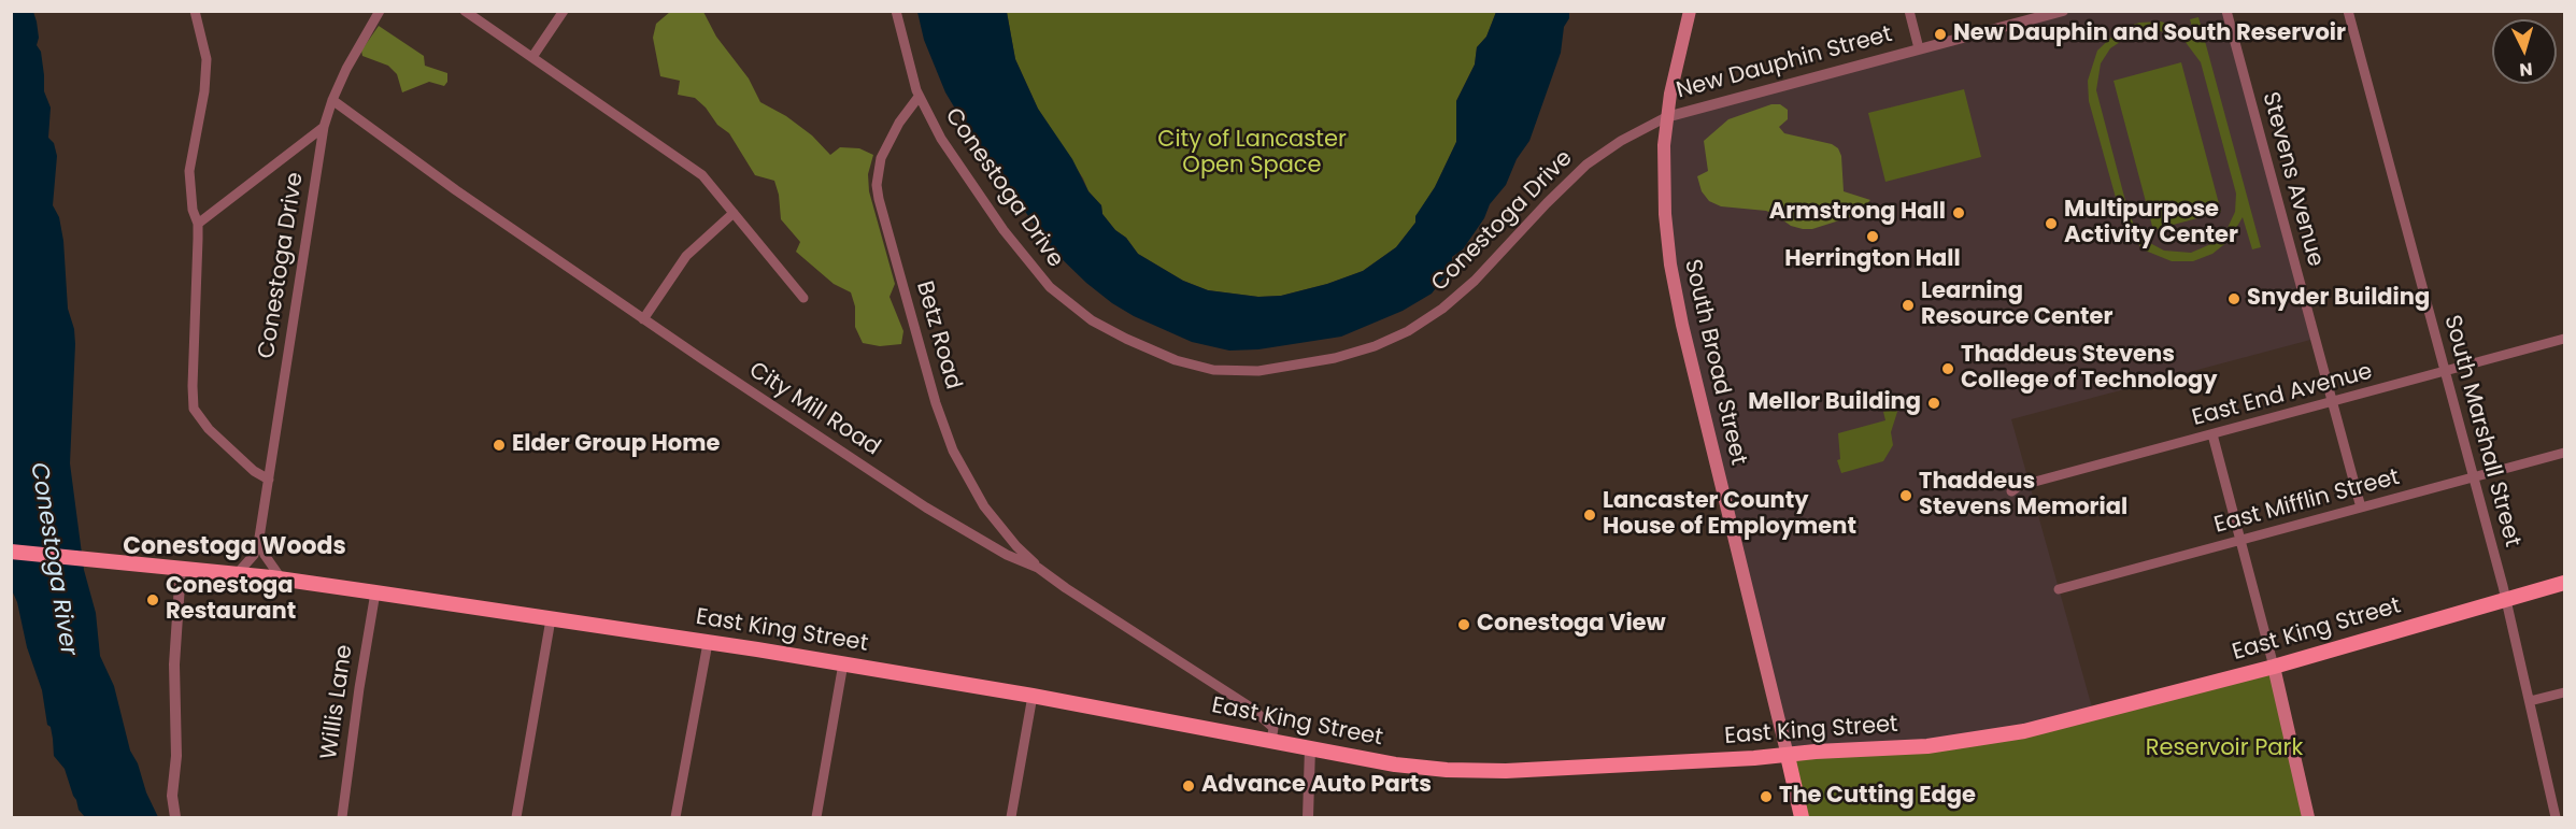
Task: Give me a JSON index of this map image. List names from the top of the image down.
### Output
{
  "streets": {
    "main road": ["South Broad Street", "East King Street"],
    "street": [
      "New Dauphin Street",
      "Stevens Avenue",
      "Conestoga Drive",
      "Betz Road",
      "East End Avenue",
      "City Mill Road",
      "South Marshall Street",
      "East Mifflin Street",
      "Willis Lane"
    ]
  },
  "crossings": [
    ["New Dauphin Street", "Conestoga Drive"],
    ["New Dauphin Street", "South Broad Street"],
    ["Stevens Avenue", "East End Avenue"],
    ["Stevens Avenue", "East Mifflin Street"],
    ["Conestoga Drive", "Betz Road"],
    ["Conestoga Drive", "South Broad Street"],
    ["Conestoga Drive", "City Mill Road"],
    ["Conestoga Drive", "East King Street"],
    ["Betz Road", "City Mill Road"],
    ["South Broad Street", "East King Street"],
    ["East End Avenue", "South Marshall Street"],
    ["City Mill Road", "East King Street"],
    ["South Marshall Street", "East Mifflin Street"],
    ["South Marshall Street", "East King Street"],
    ["East King Street", "Willis Lane"]
  ],
  "districts": ["Conestoga Woods"],
  "water": ["Conestoga River"],
  "parks": ["City of Lancaster Open Space", "Reservoir Park"],
  "places": [
    "New Dauphin and South Reservoir",
    "Armstrong Hall",
    "Multipurpose Activity Center",
    "Herrington Hall",
    "Snyder Building",
    "Learning Resource Center",
    "Thaddeus Stevens College of Technology",
    "Mellor Building",
    "Elder Group Home",
    "Thaddeus Stevens Memorial",
    "Lancaster County House of Employment",
    "Conestoga Restaurant",
    "Conestoga View",
    "Advance Auto Parts",
    "The Cutting Edge"
  ],
  "north": "bottom"
}
